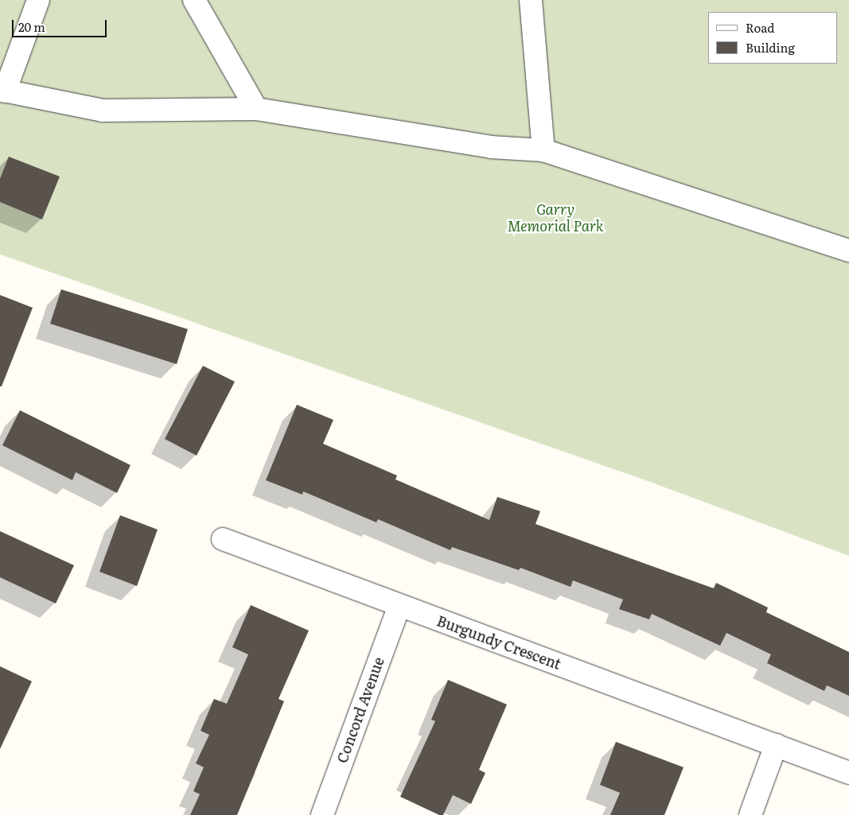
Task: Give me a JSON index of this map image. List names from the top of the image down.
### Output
{
  "streets": {
    "street": ["Burgundy Crescent", "Concord Avenue"]
  },
  "crossings": [
    ["Burgundy Crescent", "Concord Avenue"]
  ],
  "parks": ["Garry Memorial Park"],
  "legend": ["Road", "Building"],
  "scale_bar": "20 m"
}
